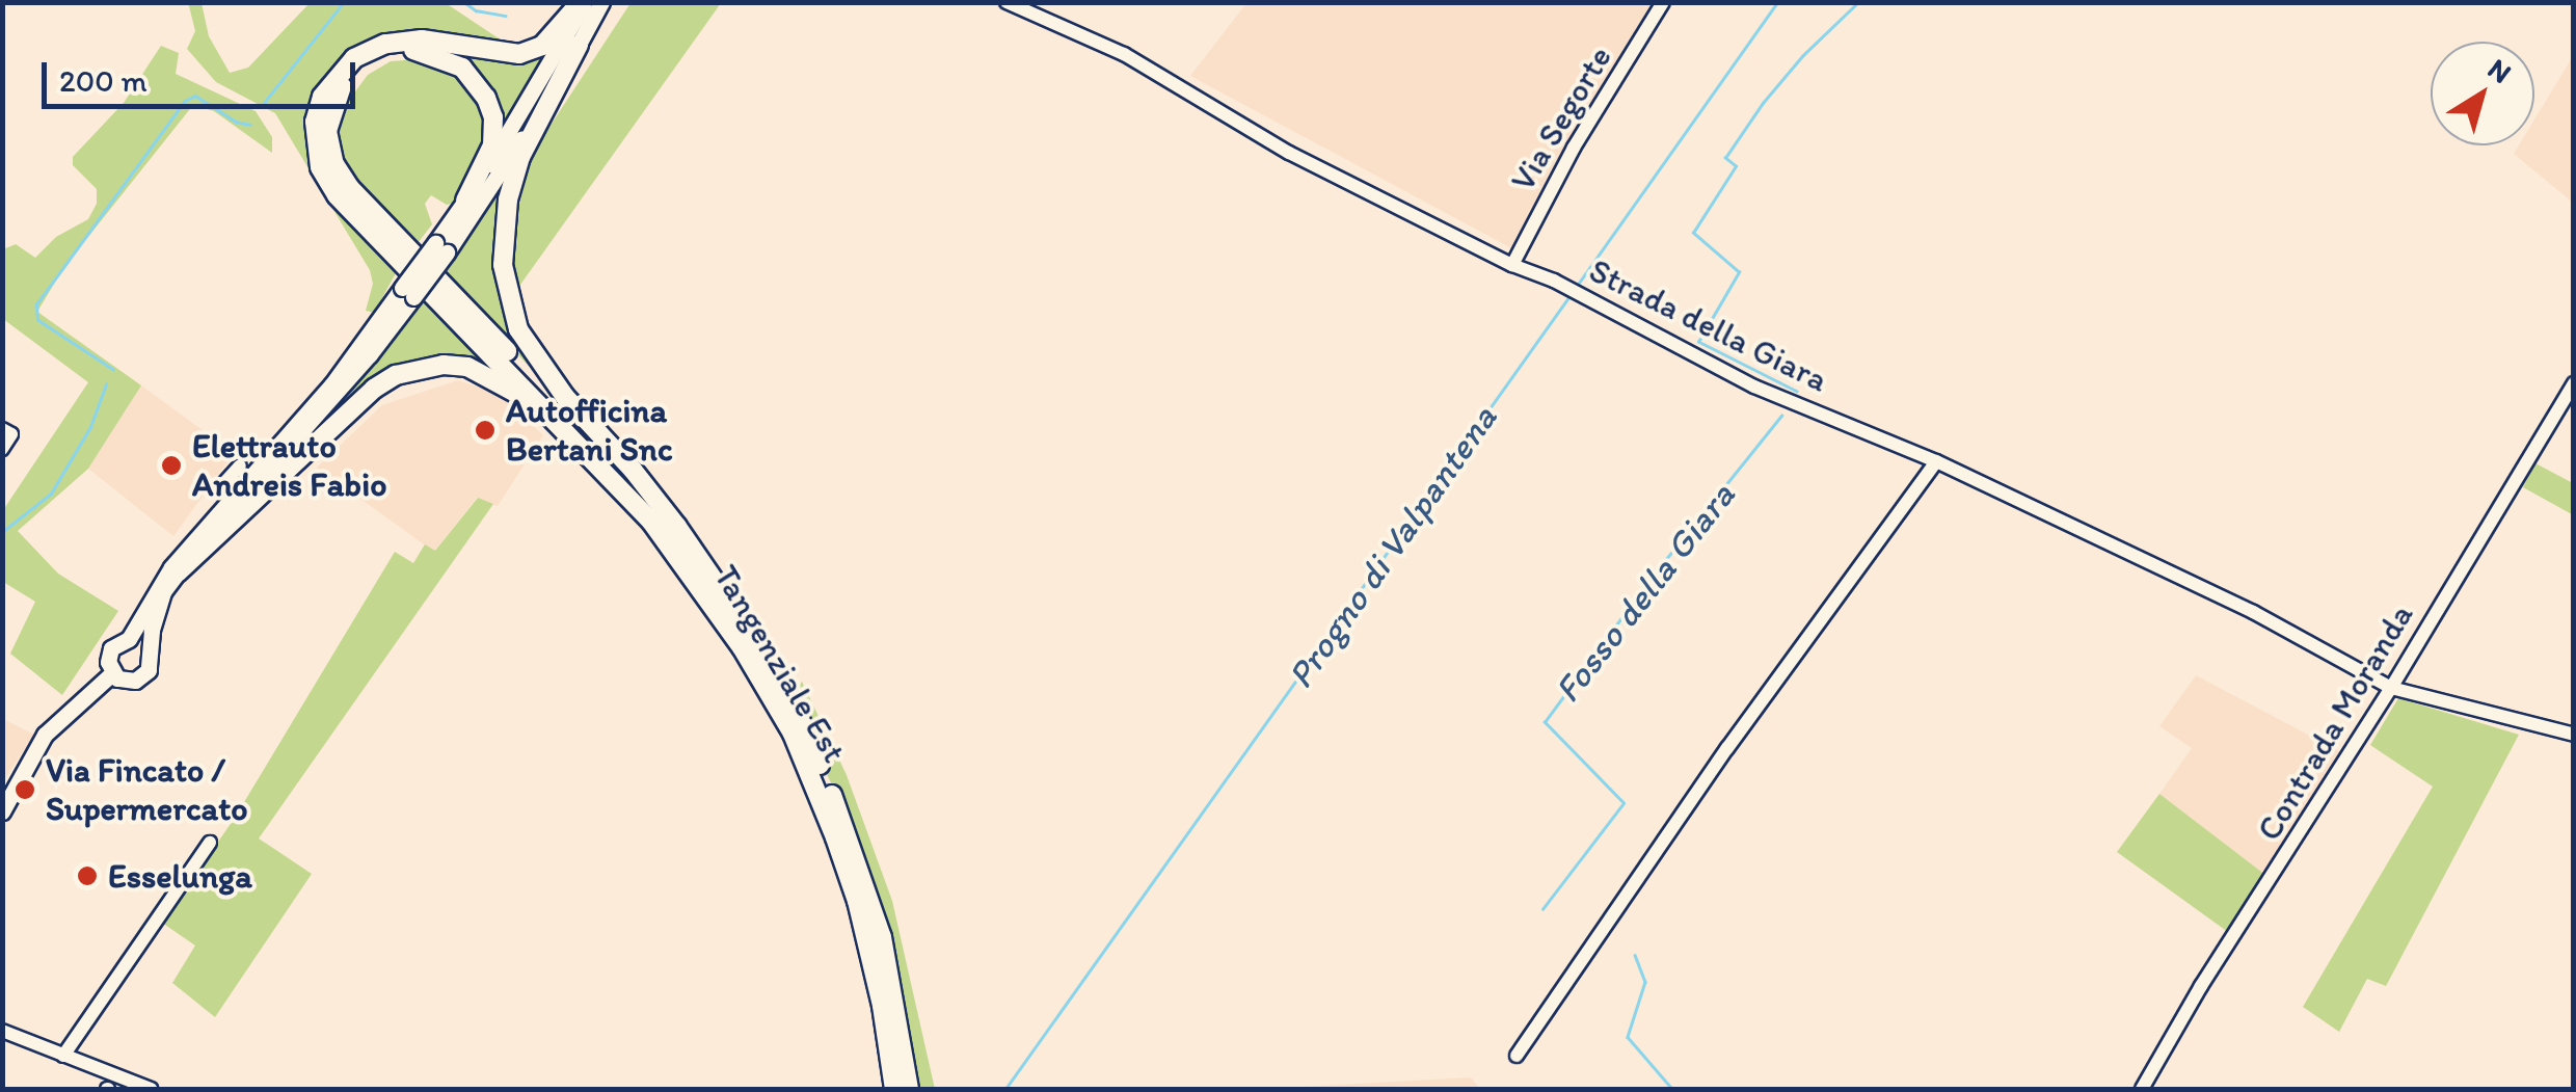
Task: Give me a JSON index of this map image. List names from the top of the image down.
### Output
{
  "streets": {
    "highway": ["Tangenziale Est"],
    "street": ["Via Segorte", "Strada della Giara", "Contrada Moranda"]
  },
  "crossings": [
    ["Via Segorte", "Strada della Giara"],
    ["Strada della Giara", "Contrada Moranda"]
  ],
  "water": ["Progno di Valpantena", "Fosso della Giara"],
  "places": [
    "Autofficina Bertani Snc",
    "Elettrauto Andreis Fabio",
    "Via Fincato / Supermercato",
    "Esselunga"
  ],
  "scale_bar": "200 m",
  "north": "top right"
}
